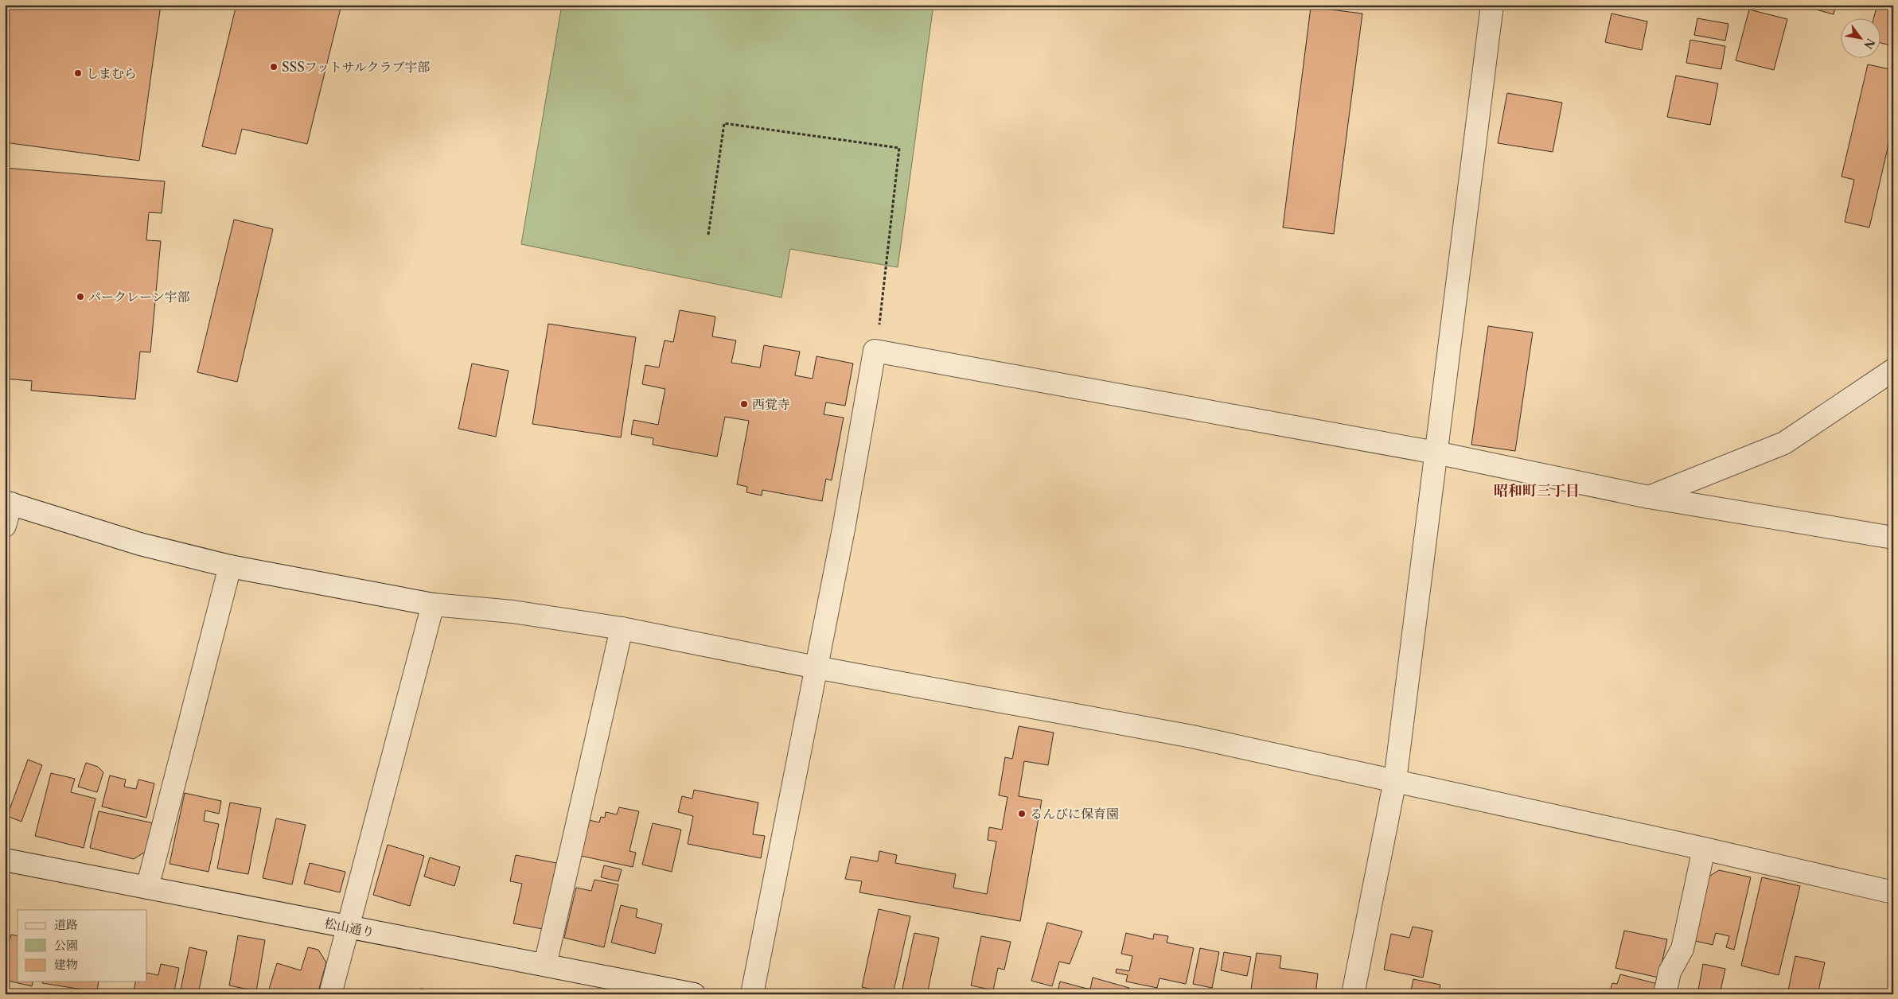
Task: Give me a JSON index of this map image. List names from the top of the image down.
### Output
{
  "streets": {
    "street": ["松山通り"]
  },
  "districts": ["昭和町三丁目"],
  "places": [
    "SSSフットサルクラブ宇部",
    "しまむら",
    "パークレーン宇部",
    "西覚寺",
    "るんびに保育園"
  ],
  "legend": ["道路", "公園", "建物"],
  "north": "bottom right"
}
